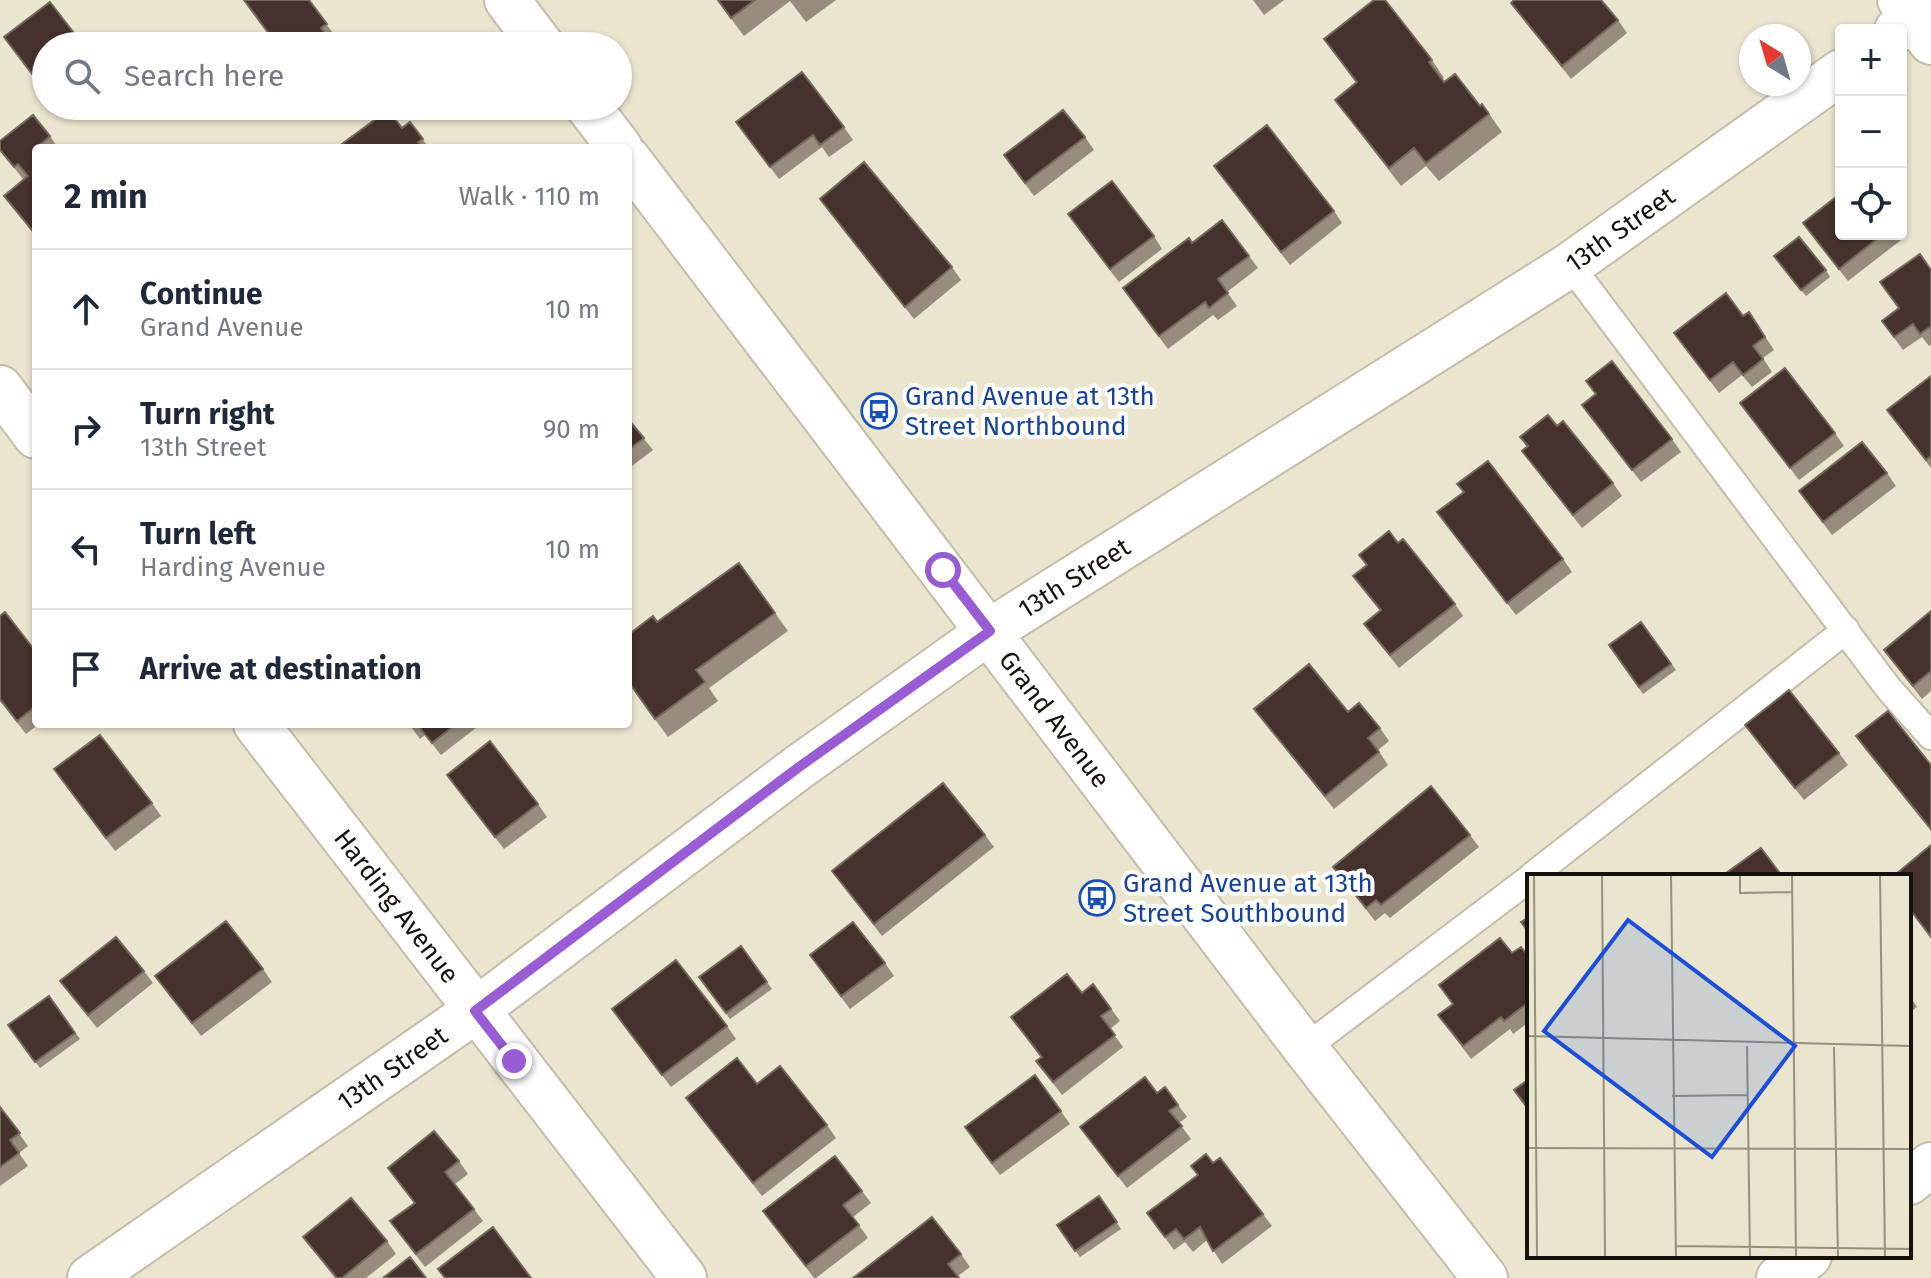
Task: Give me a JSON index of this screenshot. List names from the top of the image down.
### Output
{
  "streets": {
    "main road": ["13th Street", "Grand Avenue", "Harding Avenue"]
  },
  "crossings": [
    ["13th Street", "Grand Avenue"],
    ["13th Street", "Harding Avenue"]
  ],
  "places": {
    "bus stop": ["Grand Avenue at 13th Street Northbound", "Grand Avenue at 13th Street Southbound"]
  },
  "north": "top left",
  "page": {
    "map_buttons": ["+", "−"],
    "search": "Search here",
    "heading": ["2 min", "Walk · 110 m"],
    "list": [
      ["Continue", "Grand Avenue", "10 m"],
      ["Turn right", "13th Street", "90 m"],
      ["Turn left", "Harding Avenue", "10 m"],
      "Arrive at destination"
    ]
  }
}
